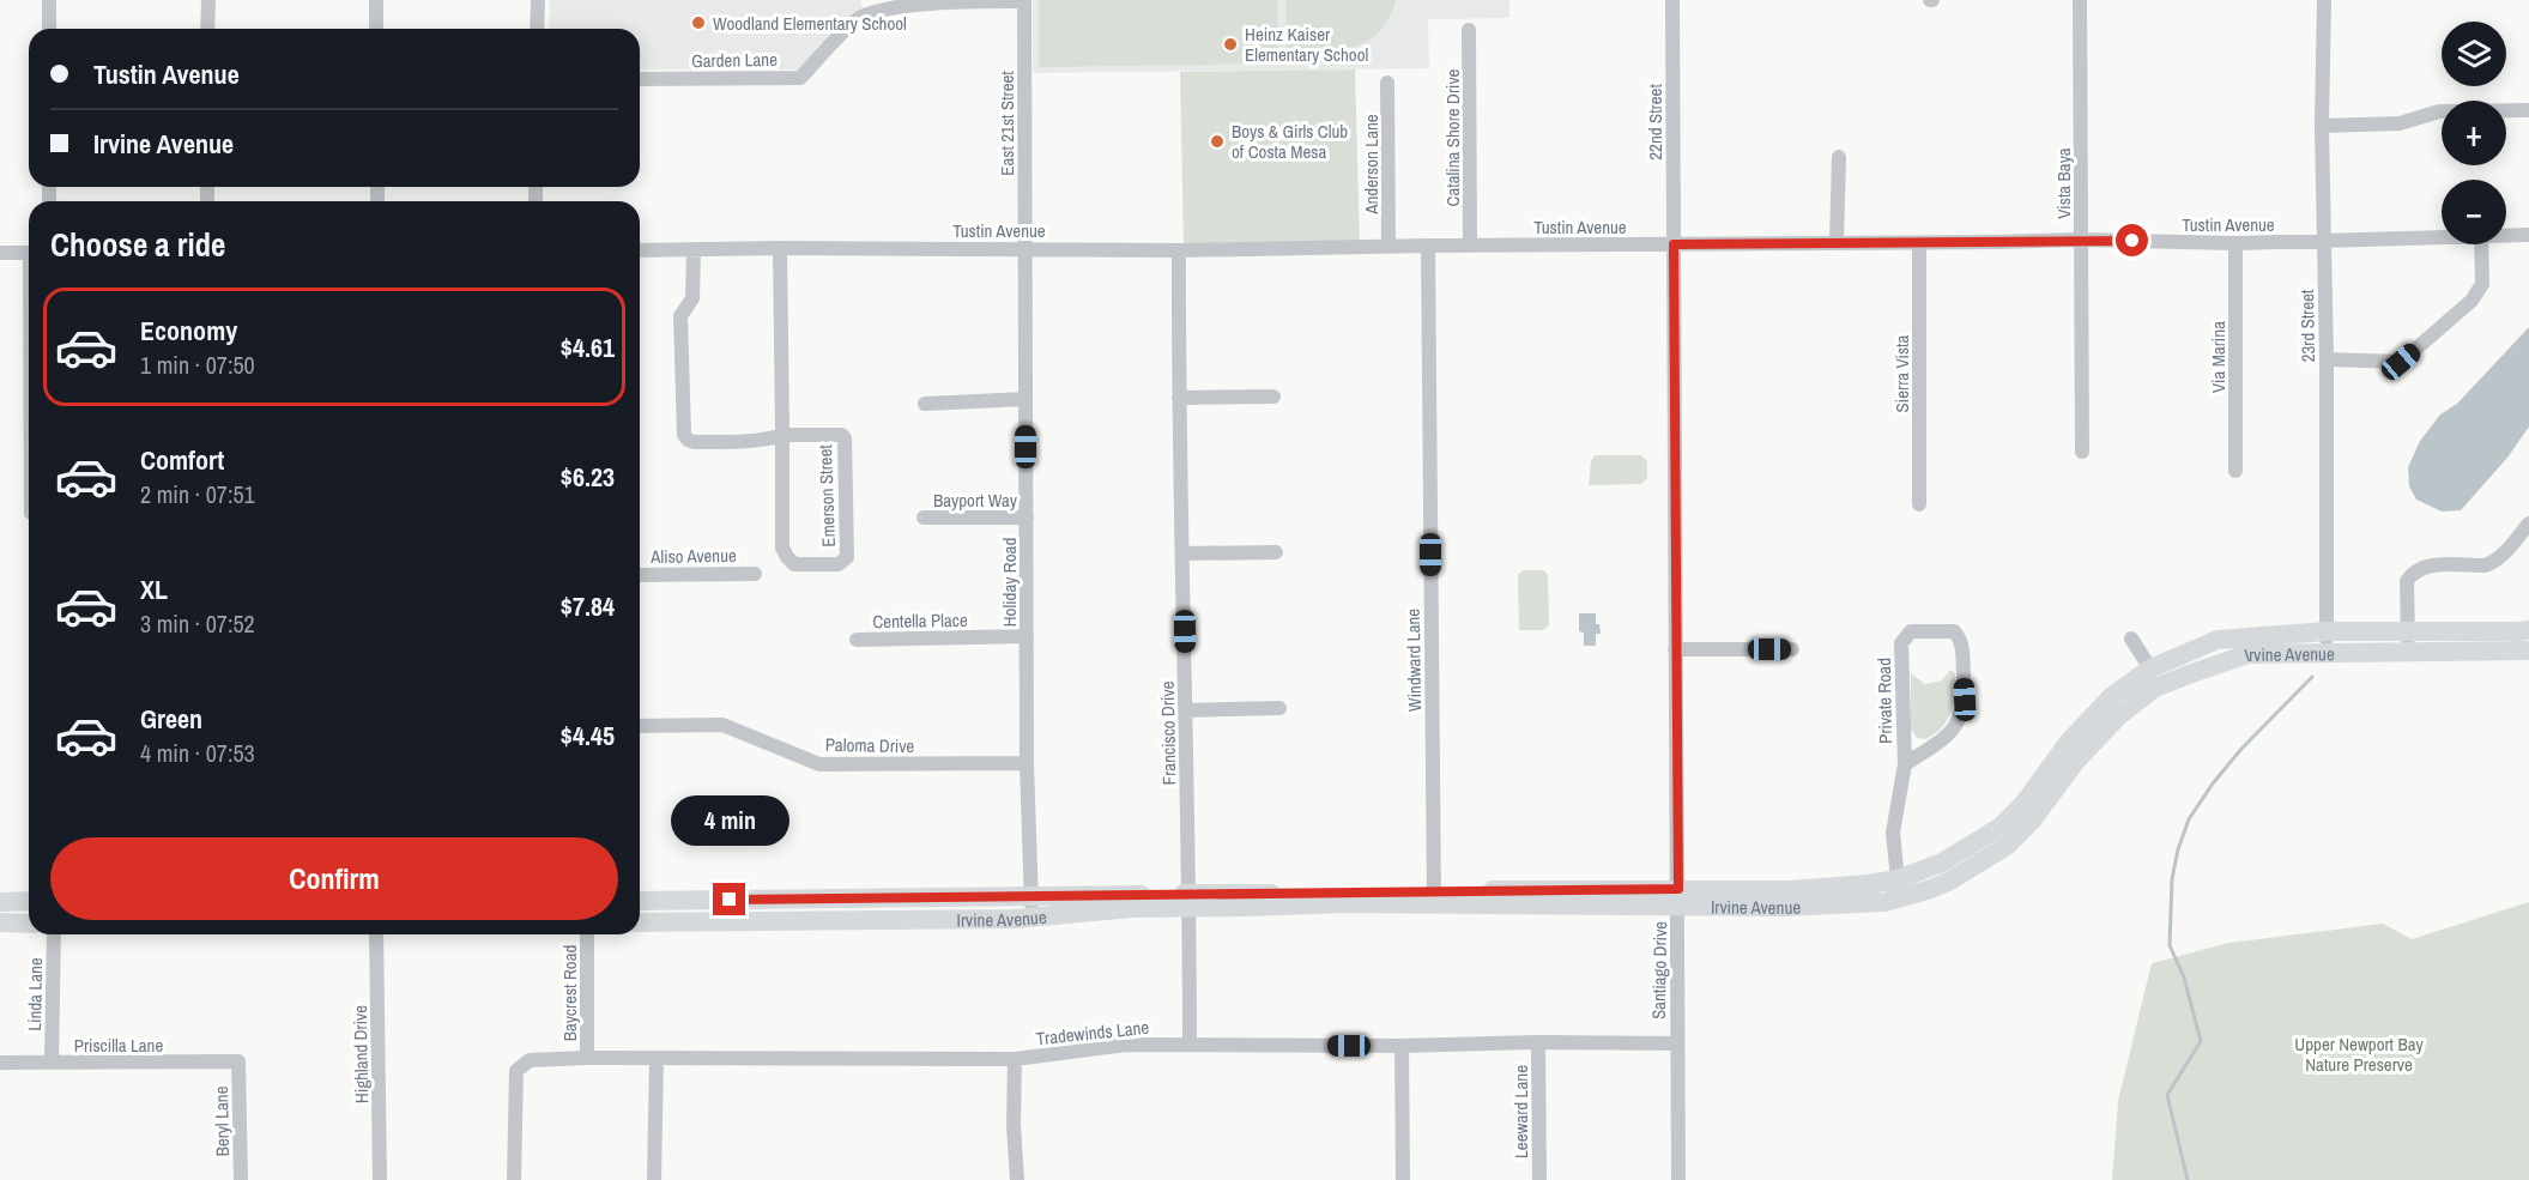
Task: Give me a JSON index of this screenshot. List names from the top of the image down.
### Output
{
  "streets": {
    "main road": ["Irvine Avenue"],
    "street": [
      "Garden Lane",
      "22nd Street",
      "East 21st Street",
      "Catalina Shore Drive",
      "Anderson Lane",
      "Vista Baya",
      "Tustin Avenue",
      "23rd Street",
      "Via Marina",
      "Sierra Vista",
      "Emerson Street",
      "Bayport Way",
      "Aliso Avenue",
      "Holiday Road",
      "Centella Place",
      "Windward Lane",
      "Private Road",
      "Francisco Drive",
      "Paloma Drive",
      "Santiago Drive",
      "Baycrest Road",
      "Linda Lane",
      "Tradewinds Lane",
      "Priscilla Lane",
      "Highland Drive",
      "Leeward Lane",
      "Beryl Lane"
    ]
  },
  "crossings": [
    ["Garden Lane", "East 21st Street"],
    ["22nd Street", "Tustin Avenue"],
    ["22nd Street", "Santiago Drive"],
    ["East 21st Street", "Tustin Avenue"],
    ["East 21st Street", "Holiday Road"],
    ["Catalina Shore Drive", "Tustin Avenue"],
    ["Anderson Lane", "Tustin Avenue"],
    ["Vista Baya", "Tustin Avenue"],
    ["Tustin Avenue", "23rd Street"],
    ["Tustin Avenue", "Via Marina"],
    ["Tustin Avenue", "Sierra Vista"],
    ["Tustin Avenue", "Emerson Street"],
    ["Tustin Avenue", "Holiday Road"],
    ["Tustin Avenue", "Windward Lane"],
    ["Tustin Avenue", "Francisco Drive"],
    ["Tustin Avenue", "Santiago Drive"],
    ["23rd Street", "Irvine Avenue"],
    ["Bayport Way", "Holiday Road"],
    ["Holiday Road", "Centella Place"],
    ["Holiday Road", "Irvine Avenue"],
    ["Holiday Road", "Paloma Drive"],
    ["Irvine Avenue", "Windward Lane"],
    ["Irvine Avenue", "Private Road"],
    ["Irvine Avenue", "Francisco Drive"],
    ["Irvine Avenue", "Santiago Drive"],
    ["Francisco Drive", "Tradewinds Lane"],
    ["Santiago Drive", "Tradewinds Lane"],
    ["Baycrest Road", "Tradewinds Lane"],
    ["Linda Lane", "Priscilla Lane"],
    ["Tradewinds Lane", "Leeward Lane"],
    ["Priscilla Lane", "Beryl Lane"]
  ],
  "parks": ["Upper Newport Bay Nature Preserve"],
  "places": ["Woodland Elementary School", "Heinz Kaiser Elementary School", "Boys & Girls Club of Costa Mesa"],
  "page": {
    "map_buttons": ["+", "−"],
    "banner": ["Tustin Avenue", "Irvine Avenue"],
    "heading": "Choose a ride",
    "list": [
      {
        "name": "Economy",
        "note": "1 min · 07:50",
        "value": "$4.61"
      },
      {
        "name": "Comfort",
        "note": "2 min · 07:51",
        "value": "$6.23"
      },
      {
        "name": "XL",
        "note": "3 min · 07:52",
        "value": "$7.84"
      },
      {
        "name": "Green",
        "note": "4 min · 07:53",
        "value": "$4.45"
      }
    ],
    "bubble": "4 min",
    "buttons": "Confirm"
  }
}
